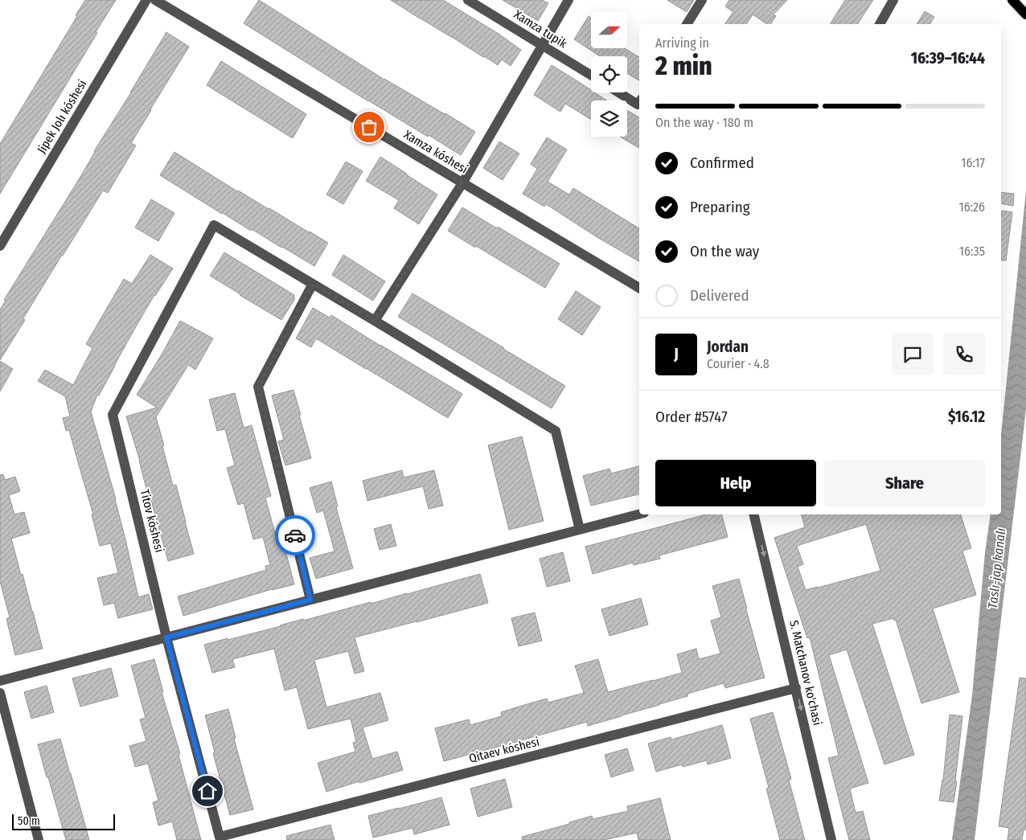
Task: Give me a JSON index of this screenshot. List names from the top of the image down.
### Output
{
  "streets": {
    "street": [
      "Xamza tupik",
      "Jipek Jolı kóshesi",
      "Xamza kóshesi",
      "Titov kóshesi",
      "S. Matchanov ko'chasi",
      "Qitaev kóshesi"
    ]
  },
  "crossings": [
    ["Titov kóshesi", "Qitaev kóshesi"],
    ["S. Matchanov ko'chasi", "Qitaev kóshesi"]
  ],
  "one_way": ["S. Matchanov ko'chasi"],
  "water": ["Taslı-jap kanalı"],
  "scale_bar": "50 m",
  "north": "right",
  "page": {
    "heading": ["2 min", "Arriving in", "16:39–16:44"],
    "panel": [
      "Jordan",
      "Courier · 4.8",
      "Order #5747",
      "$16.12"
    ],
    "bar": "On the way · 180 m",
    "list": [
      ["Confirmed", "16:17"],
      ["Preparing", "16:26"],
      ["On the way", "16:35"],
      "Delivered"
    ],
    "round": "J",
    "buttons": ["Help", "Share"],
    "scale": "50 m"
  }
}
